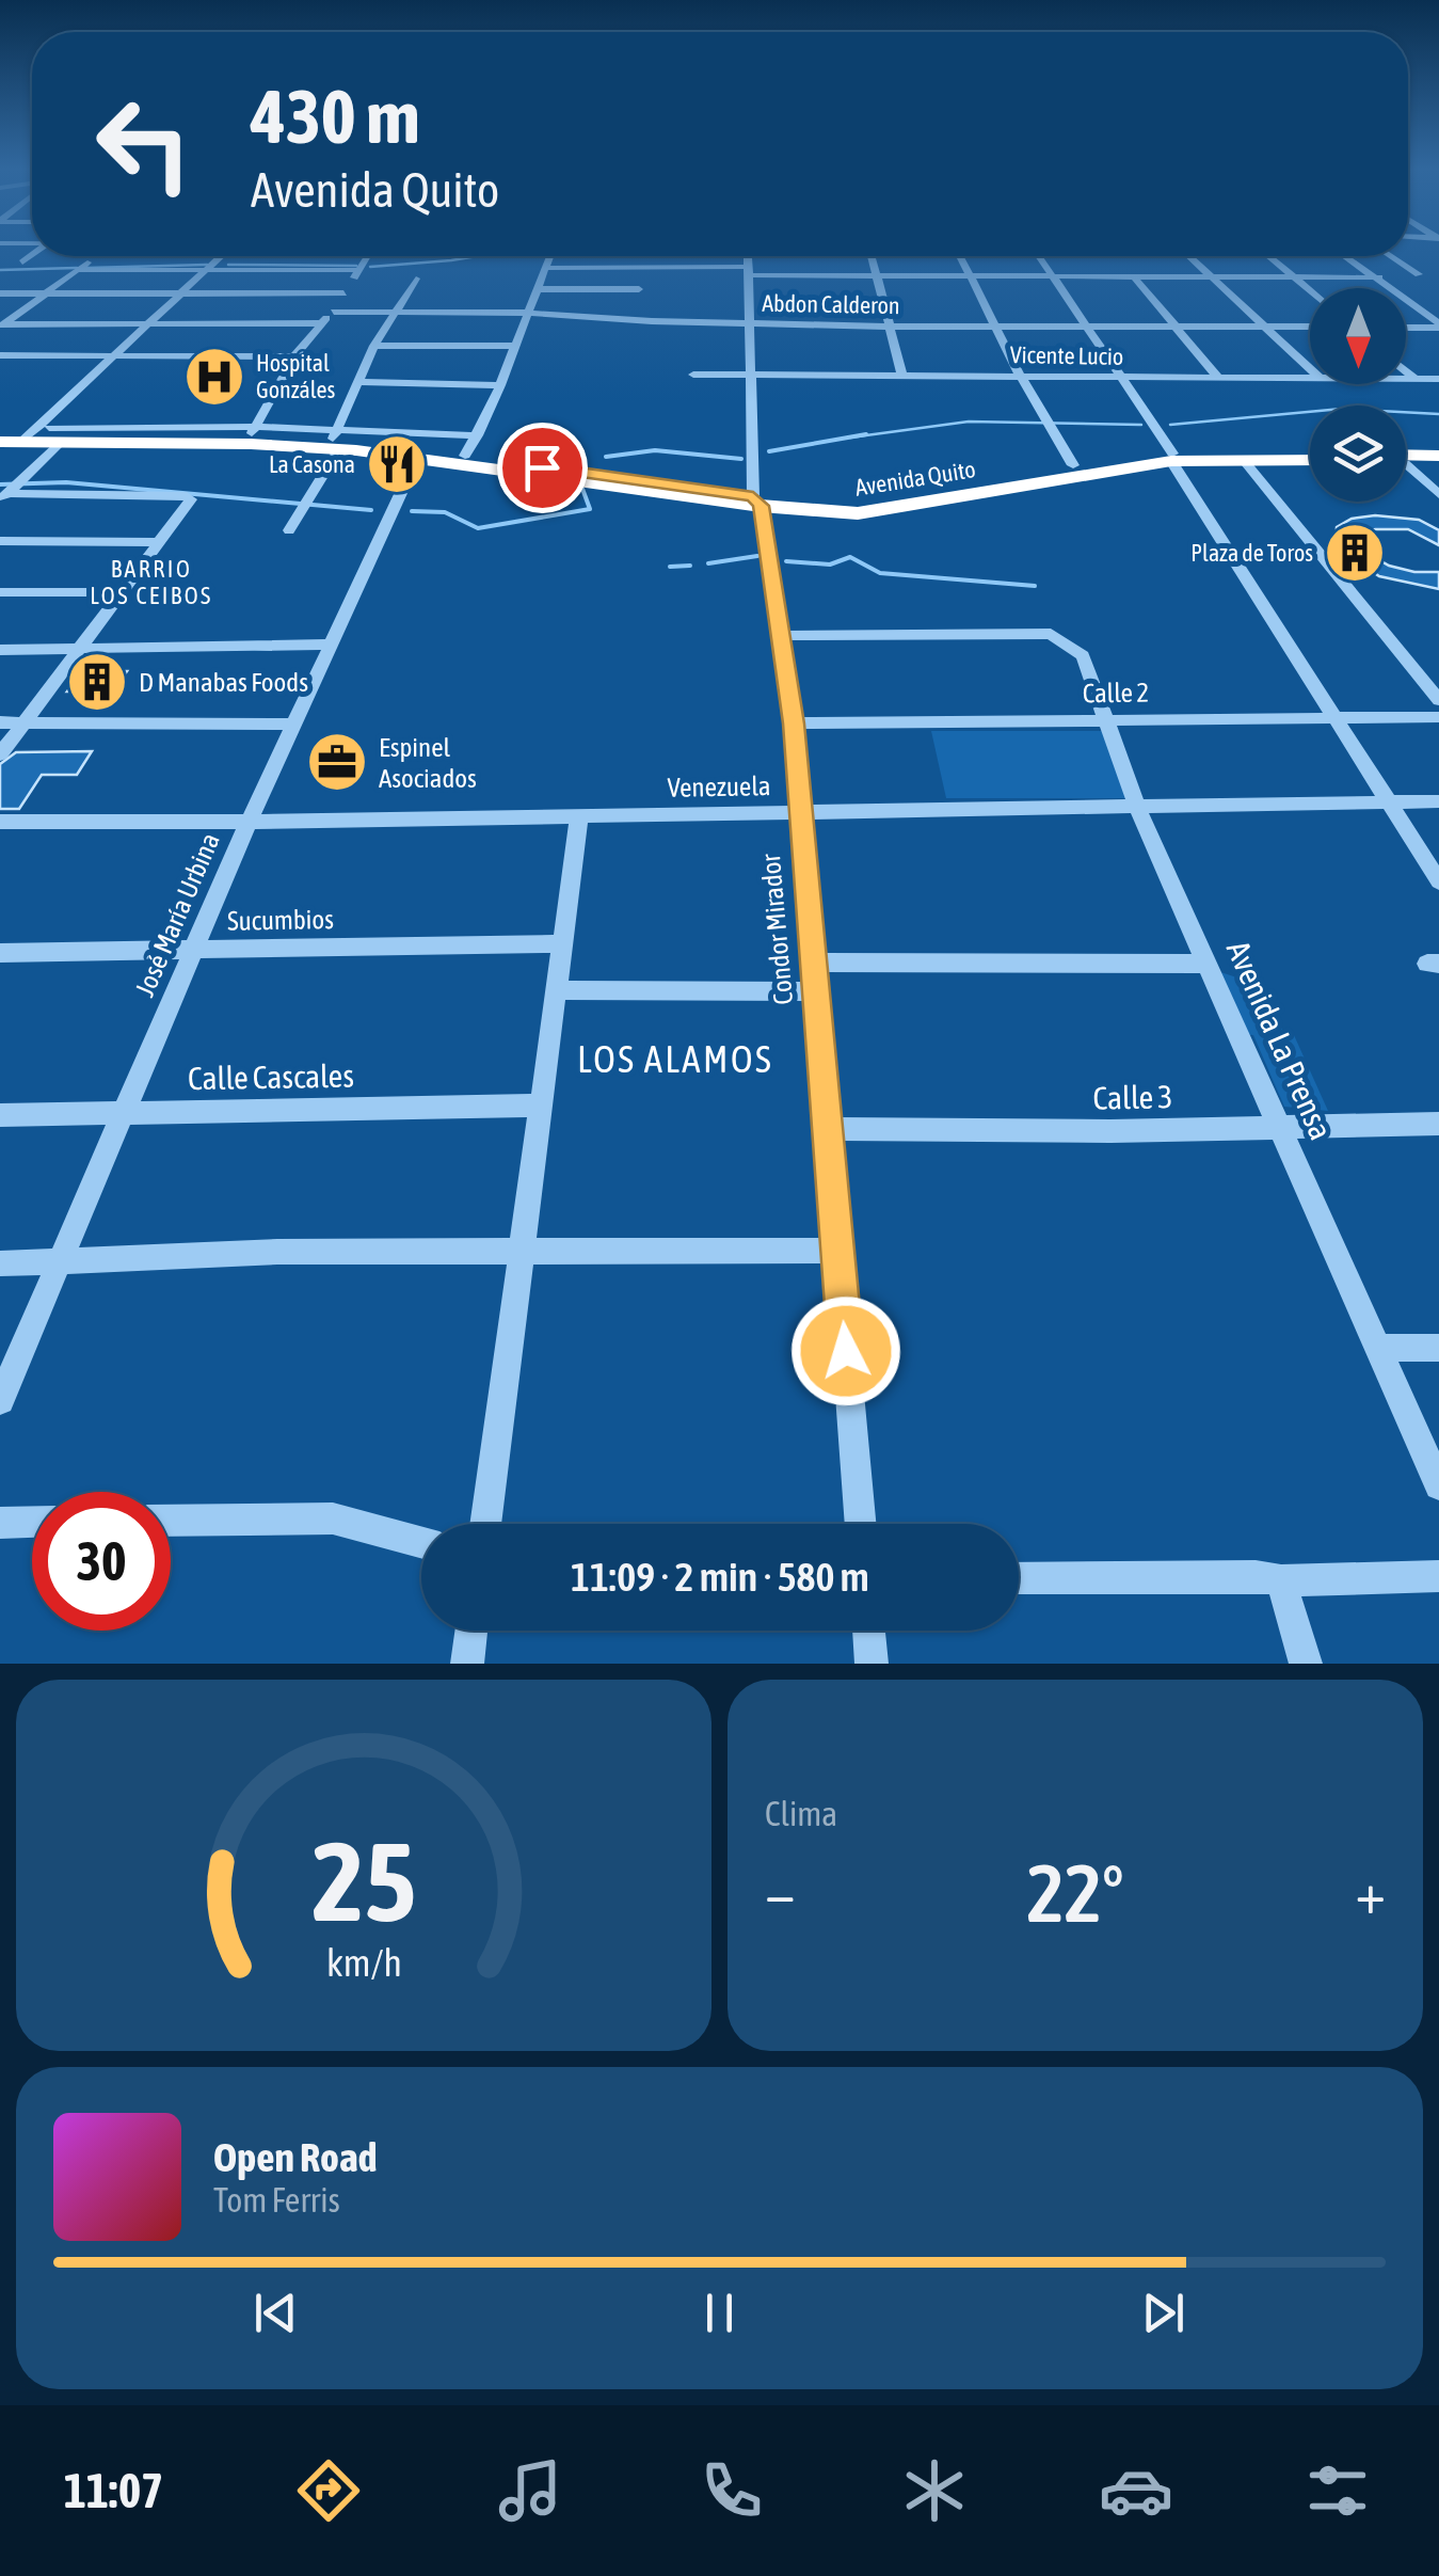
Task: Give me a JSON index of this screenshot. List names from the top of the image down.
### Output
{
  "streets": {
    "highway": ["Avenida Quito"],
    "street": [
      "Abdon Calderon",
      "Vicente Lucio",
      "Calle 2",
      "Venezuela",
      "José María Urbina",
      "Sucumbios",
      "Condor Mirador",
      "Avenida La Prensa",
      "Calle Cascales",
      "Calle 3"
    ]
  },
  "crossings": [
    ["Abdon Calderon", "Condor Mirador"],
    ["Vicente Lucio", "Condor Mirador"],
    ["Avenida Quito", "José María Urbina"],
    ["Avenida Quito", "Condor Mirador"],
    ["Calle 2", "Condor Mirador"],
    ["Calle 2", "Avenida La Prensa"],
    ["Venezuela", "José María Urbina"],
    ["Venezuela", "Condor Mirador"],
    ["Venezuela", "Avenida La Prensa"],
    ["José María Urbina", "Sucumbios"],
    ["José María Urbina", "Calle Cascales"],
    ["Condor Mirador", "Avenida La Prensa"],
    ["Condor Mirador", "Calle 3"],
    ["Avenida La Prensa", "Calle 3"]
  ],
  "districts": ["BARRIO LOS CEIBOS", "LOS ALAMOS"],
  "places": {
    "hospital": ["Hospital Gonzáles"],
    "restaurant": ["La Casona"],
    "building": ["Plaza de Toros", "D Manabas Foods"],
    "office": ["Espinel Asociados"]
  },
  "north": "bottom",
  "page": {
    "turn": ["430 m", "Avenida Quito"],
    "limit": "30",
    "trip": "11:09 · 2 min · 580 m",
    "tile": "Clima",
    "heat": ["−", "22°", "+"],
    "song": ["Open Road", "Tom Ferris"],
    "tabs": "11:07",
    "gauge": ["25", "km/h"]
  }
}
